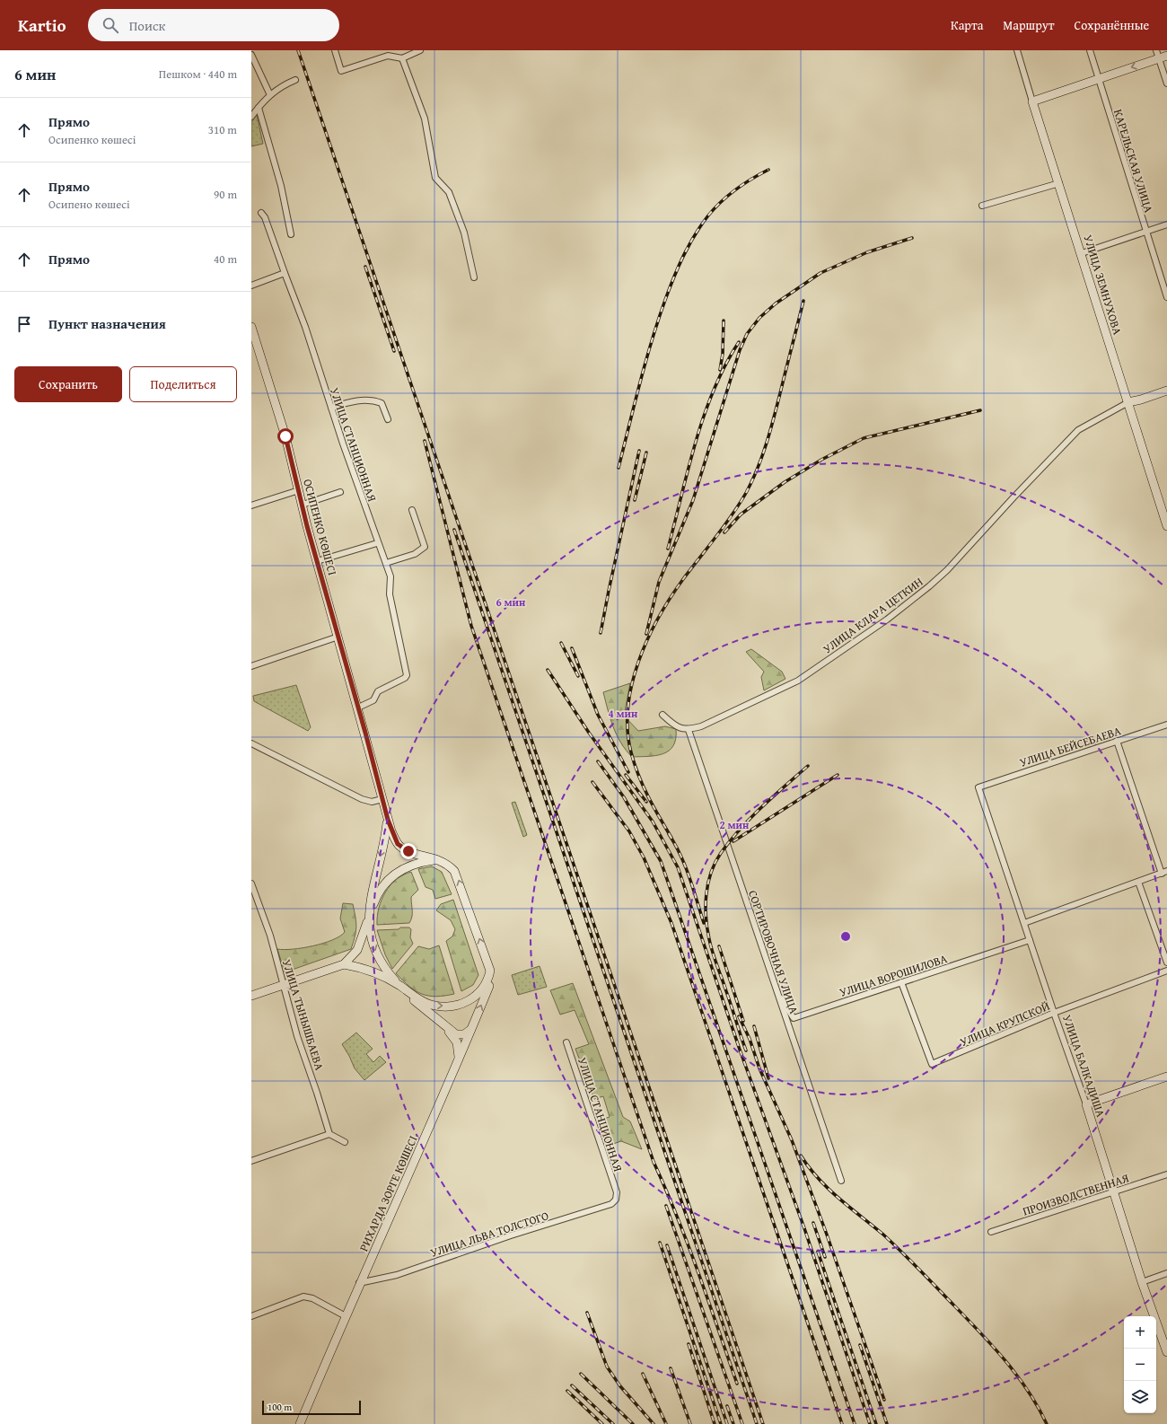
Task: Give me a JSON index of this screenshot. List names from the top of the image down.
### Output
{
  "streets": {
    "main road": [
      "УЛИЦА ЗЕМНУХОВА",
      "ОСИПЕНКО КӨШЕСІ",
      "УЛИЦА БАЛКАДИША",
      "РИХАРДА ЗОРГЕ КӨШЕСІ"
    ],
    "street": [
      "КАРЕЛЬСКАЯ УЛИЦА",
      "УЛИЦА СТАНЦИОННАЯ",
      "УЛИЦА КЛАРА ЦЕТКИН",
      "УЛИЦА БЕЙСЕБАЕВА",
      "СОРТИРОВОЧНАЯ УЛИЦА",
      "УЛИЦА ВОРОШИЛОВА",
      "УЛИЦА ТЫНЫШБАЕВА",
      "УЛИЦА КРУПСКОЙ",
      "ПРОИЗВОДСТВЕННАЯ",
      "УЛИЦА ЛЬВА ТОЛСТОГО"
    ]
  },
  "crossings": [
    ["УЛИЦА ЗЕМНУХОВА", "УЛИЦА КЛАРА ЦЕТКИН"],
    ["УЛИЦА СТАНЦИОННАЯ", "ОСИПЕНКО КӨШЕСІ"],
    ["УЛИЦА СТАНЦИОННАЯ", "УЛИЦА ЛЬВА ТОЛСТОГО"],
    ["УЛИЦА КЛАРА ЦЕТКИН", "СОРТИРОВОЧНАЯ УЛИЦА"],
    ["УЛИЦА БЕЙСЕБАЕВА", "УЛИЦА БАЛКАДИША"],
    ["СОРТИРОВОЧНАЯ УЛИЦА", "УЛИЦА ВОРОШИЛОВА"],
    ["УЛИЦА ВОРОШИЛОВА", "УЛИЦА КРУПСКОЙ"],
    ["УЛИЦА ВОРОШИЛОВА", "УЛИЦА БАЛКАДИША"],
    ["УЛИЦА КРУПСКОЙ", "УЛИЦА БАЛКАДИША"],
    ["УЛИЦА БАЛКАДИША", "ПРОИЗВОДСТВЕННАЯ"],
    ["РИХАРДА ЗОРГЕ КӨШЕСІ", "УЛИЦА ЛЬВА ТОЛСТОГО"]
  ],
  "scale_bar": "100 m",
  "page": {
    "header": "Kartio",
    "search": "Поиск",
    "nav": ["Карта", "Маршрут", "Сохранённые"],
    "heading": ["6 мин", "Пешком · 440 m"],
    "list": [
      ["Прямо", "Осипенко көшесі", "310 m"],
      ["Прямо", "Осипено көшесі", "90 m"],
      ["Прямо", "40 m"],
      "Пункт назначения"
    ],
    "buttons": ["Сохранить", "Поделиться"],
    "map_buttons": ["+", "−"],
    "scale": "100 m"
  },
  "rings": ["6 мин", "4 мин", "2 мин"]
}
